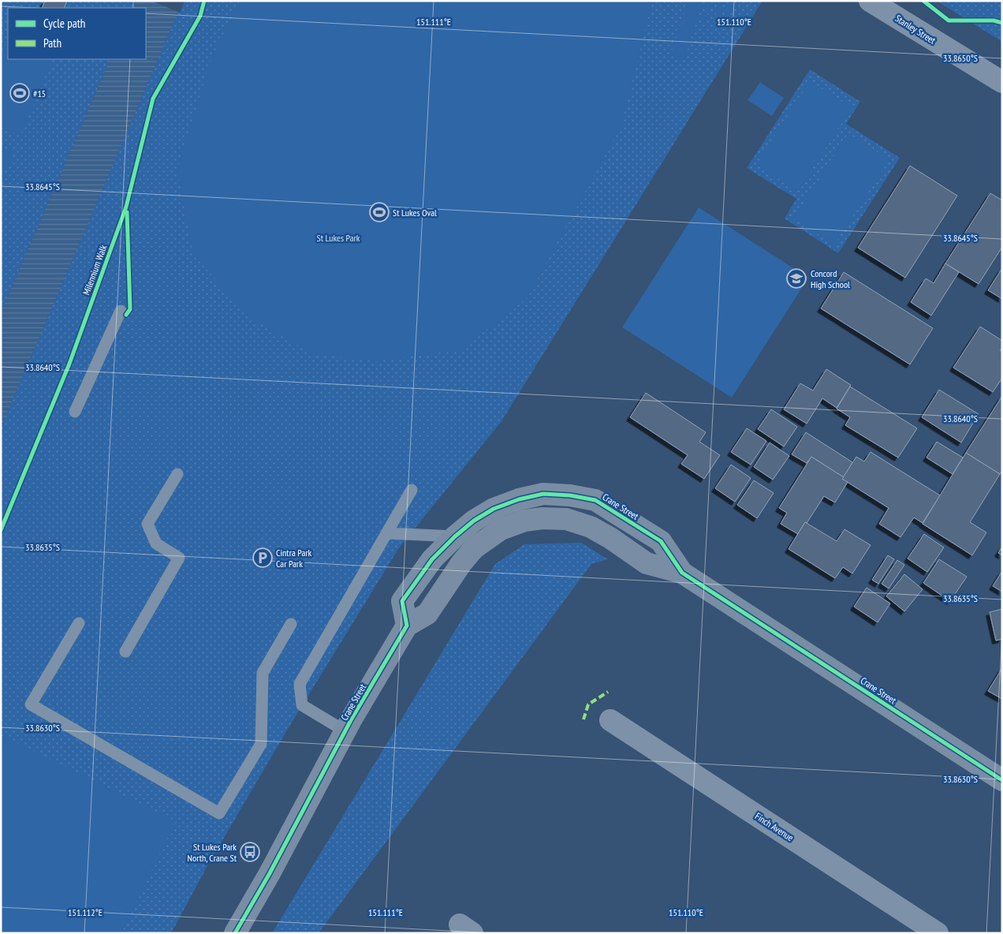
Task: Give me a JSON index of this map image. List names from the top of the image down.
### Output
{
  "streets": {
    "main road": ["Crane Street"],
    "street": ["Stanley Street", "Finch Avenue"],
    "cycle path": ["Milennium Walk"]
  },
  "parks": ["St Lukes Park"],
  "places": {
    "sports": ["#15", "St Lukes Oval"],
    "school or university": ["Concord High School"],
    "parking": ["Cintra Park Car Park"],
    "bus stop": ["St Lukes Park North, Crane St"]
  },
  "legend": ["Cycle path", "Path"],
  "coordinates": [
    "151.111°E",
    "151.110°E",
    "33.8650°S",
    "33.8645°S",
    "33.8640°S",
    "33.8635°S",
    "33.8630°S",
    "151.112°E"
  ]
}
